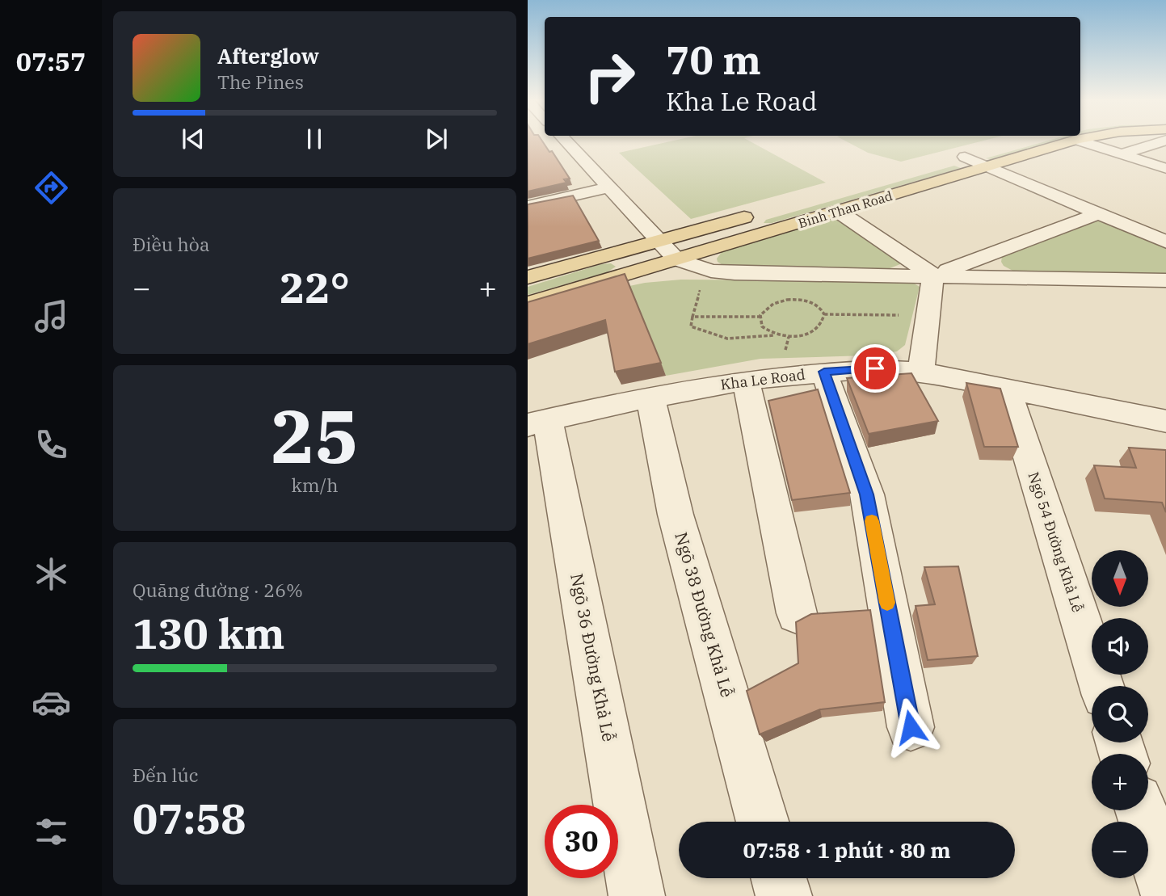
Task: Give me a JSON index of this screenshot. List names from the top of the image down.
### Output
{
  "streets": {
    "main road": ["Binh Than Road"],
    "street": [
      "Kha Le Road",
      "Ngõ 54 Đường Khả Lễ",
      "Ngõ 38 Đường Khả Lễ",
      "Ngõ 36 Đường Khả Lễ"
    ]
  },
  "crossings": [
    ["Kha Le Road", "Ngõ 54 Đường Khả Lễ"],
    ["Kha Le Road", "Ngõ 38 Đường Khả Lễ"],
    ["Kha Le Road", "Ngõ 36 Đường Khả Lễ"]
  ],
  "north": "bottom",
  "page": {
    "tabs": "07:57",
    "turn": ["70 m", "Kha Le Road"],
    "song": ["Afterglow", "The Pines"],
    "tile": [
      "Điều hòa",
      ["25", "km/h"],
      ["Quãng đường · 26%", "130 km"],
      ["Đến lúc", "07:58"]
    ],
    "heat": ["−", "22°", "+"],
    "map_buttons": ["+", "−"],
    "limit": "30",
    "trip": "07:58 · 1 phút · 80 m"
  }
}
